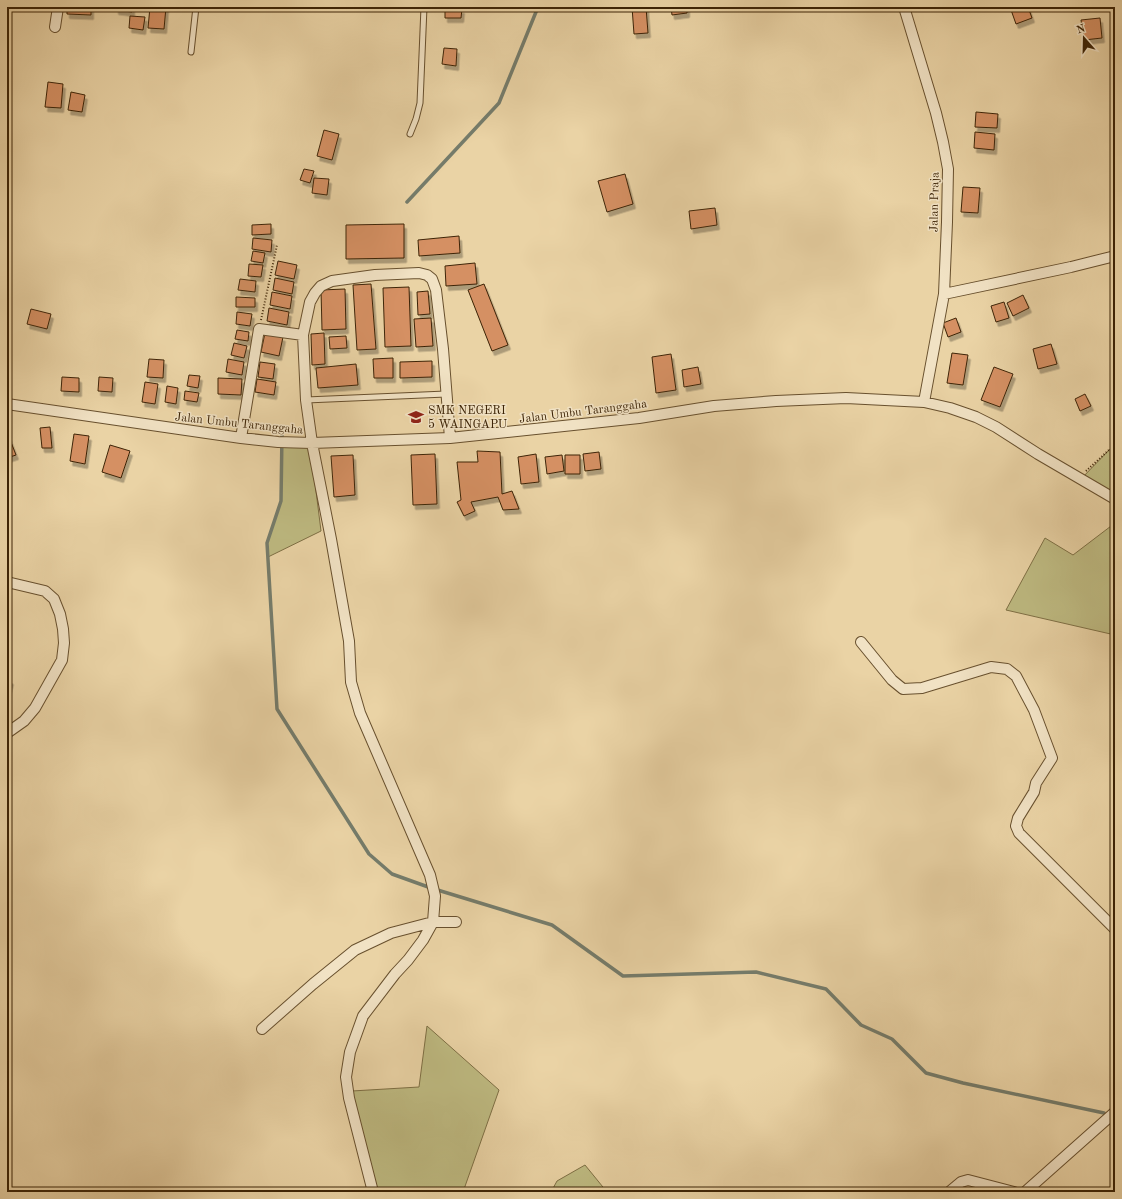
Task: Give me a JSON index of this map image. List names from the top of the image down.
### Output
{
  "streets": {
    "street": ["Jalan Praja", "Jalan Umbu Taranggaha"]
  },
  "crossings": [
    ["Jalan Praja", "Jalan Umbu Taranggaha"]
  ],
  "places": {
    "school or university": ["SMK NEGERI 5 WAINGAPU"]
  },
  "north": "top"
}
